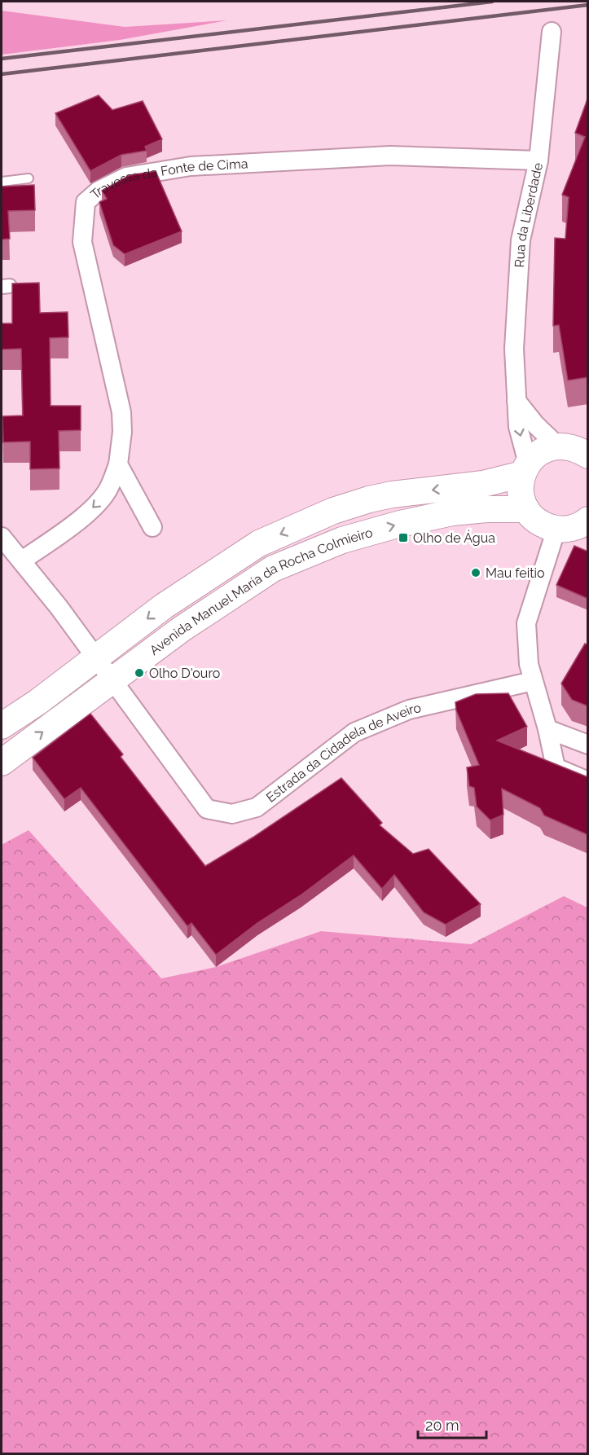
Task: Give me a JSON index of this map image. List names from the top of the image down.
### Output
{
  "streets": {
    "main road": ["Avenida Manuel Maria da Rocha Colmieiro"],
    "street": ["Travessa da Fonte de Cima", "Rua da Liberdade", "Estrada da Cidadela de Aveiro"]
  },
  "crossings": [
    ["Travessa da Fonte de Cima", "Rua da Liberdade"],
    ["Travessa da Fonte de Cima", "Estrada da Cidadela de Aveiro"],
    ["Avenida Manuel Maria da Rocha Colmieiro", "Estrada da Cidadela de Aveiro"]
  ],
  "places": {
    "transit": ["Olho de Água"],
    "other": ["Mau feitio", "Olho D'ouro"]
  },
  "scale_bar": "20 m"
}
